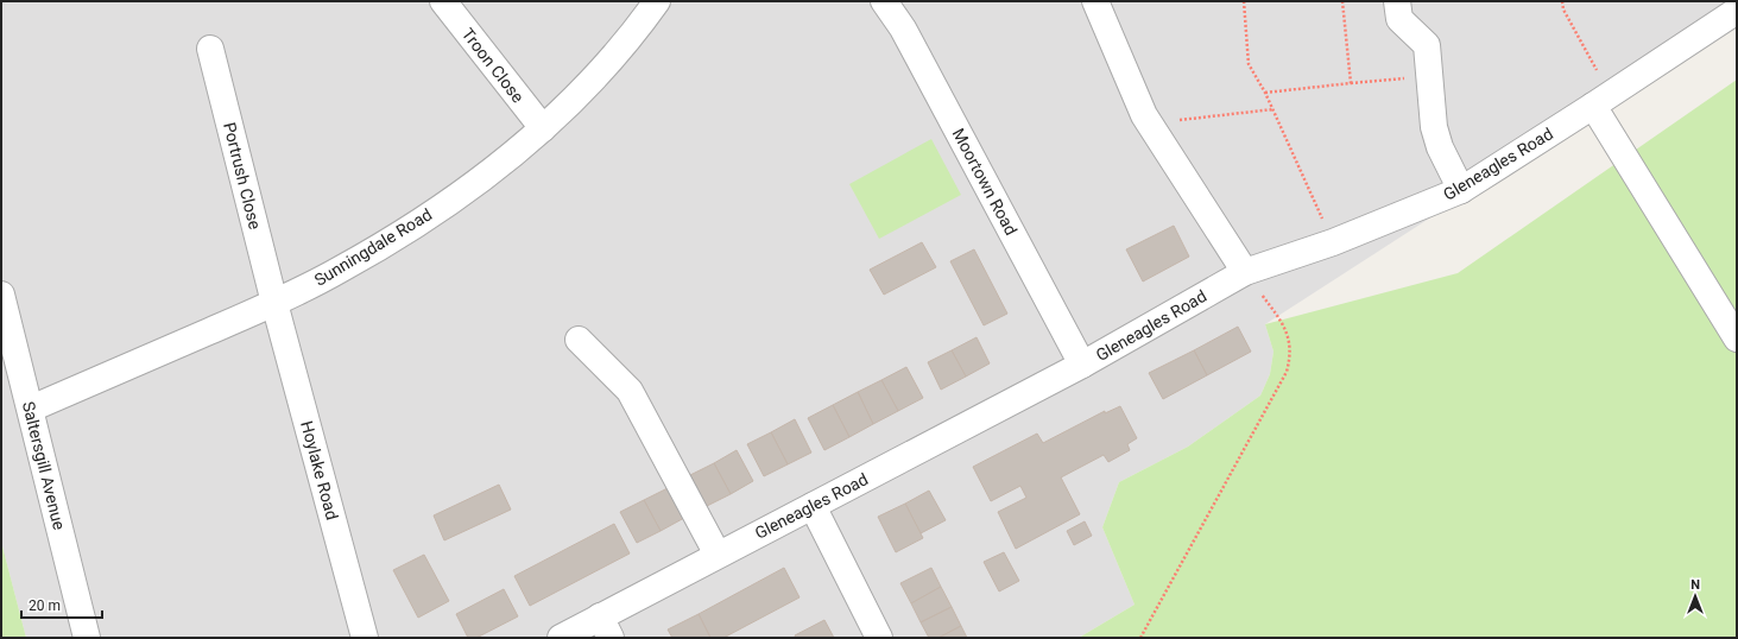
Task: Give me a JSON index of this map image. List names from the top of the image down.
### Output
{
  "streets": {
    "street": [
      "Troon Close",
      "Gleneagles Road",
      "Portrush Close",
      "Moortown Road",
      "Sunningdale Road",
      "Saltersgill Avenue",
      "Hoylake Road"
    ]
  },
  "crossings": [
    ["Troon Close", "Sunningdale Road"],
    ["Gleneagles Road", "Moortown Road"],
    ["Portrush Close", "Sunningdale Road"],
    ["Portrush Close", "Hoylake Road"],
    ["Sunningdale Road", "Saltersgill Avenue"],
    ["Sunningdale Road", "Hoylake Road"]
  ],
  "scale_bar": "20 m",
  "north": "top"
}
